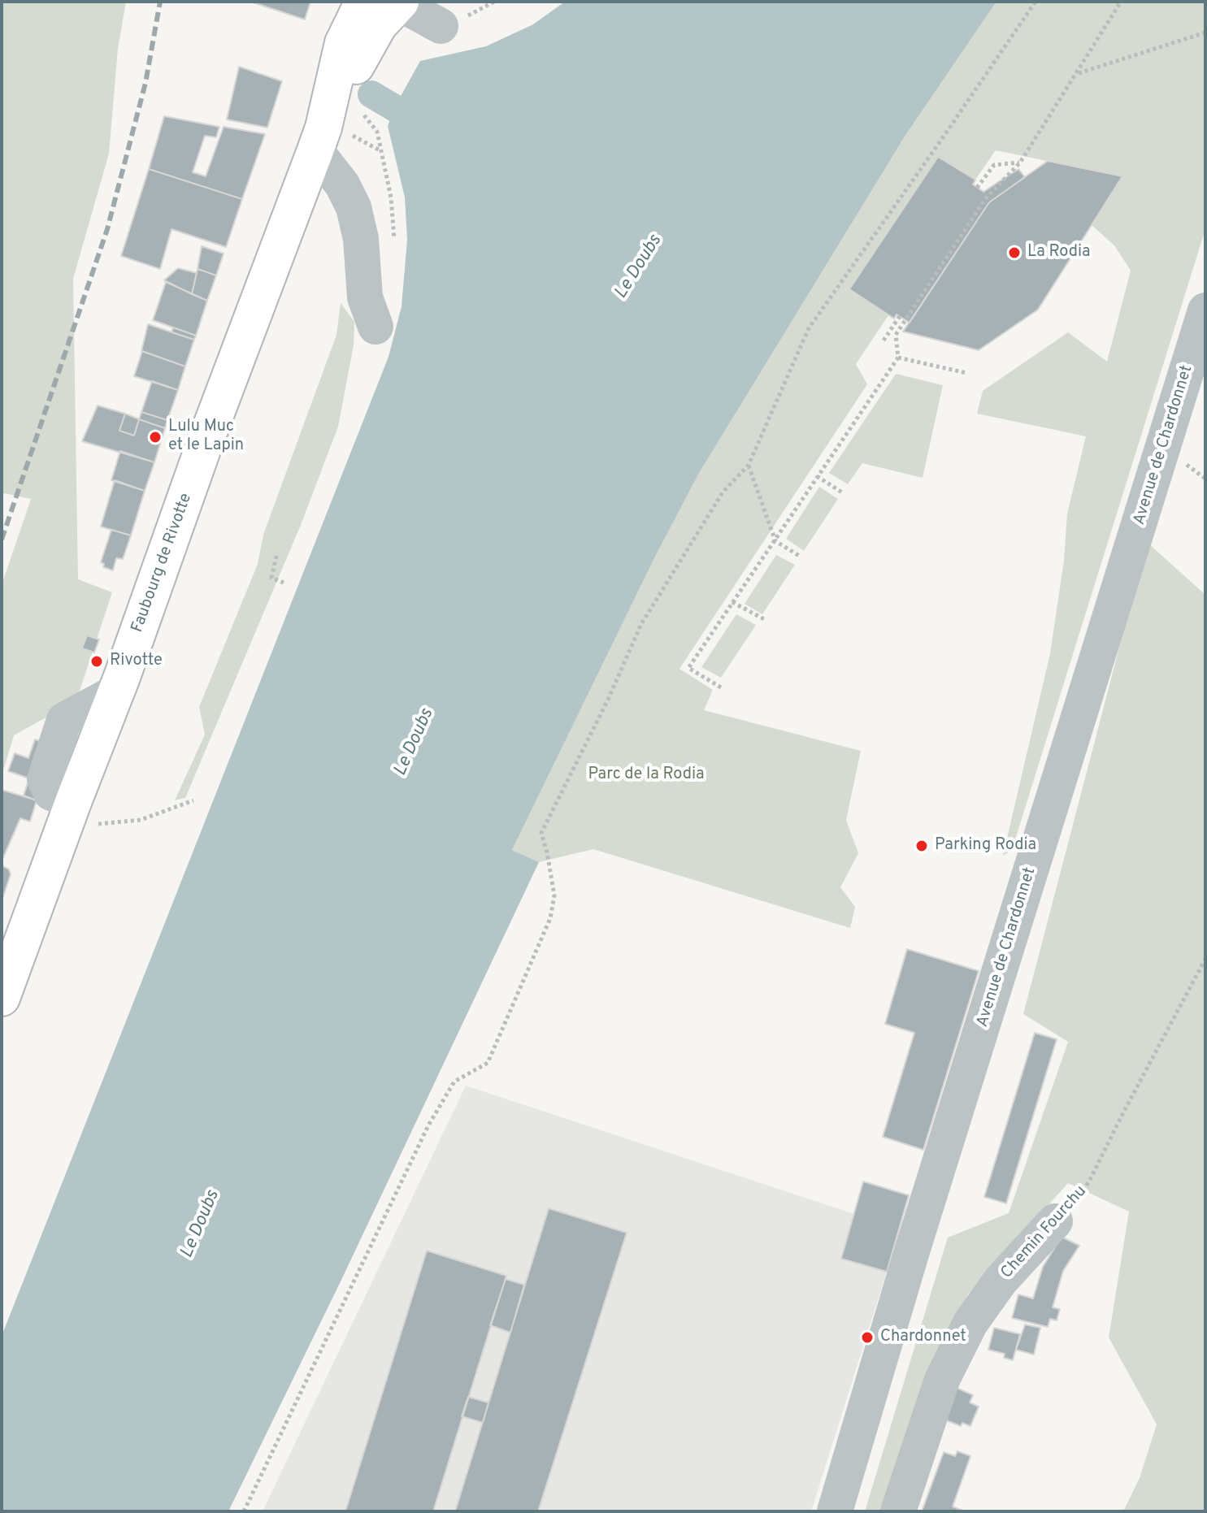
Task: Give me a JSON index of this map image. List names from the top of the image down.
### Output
{
  "streets": {
    "main road": ["Faubourg de Rivotte"],
    "street": ["Avenue de Chardonnet", "Chemin Fourchu"]
  },
  "water": ["Le Doubs"],
  "parks": ["Parc de la Rodia"],
  "places": [
    "La Rodia",
    "Lulu Muc et le Lapin",
    "Rivotte",
    "Parking Rodia",
    "Chardonnet"
  ]
}
